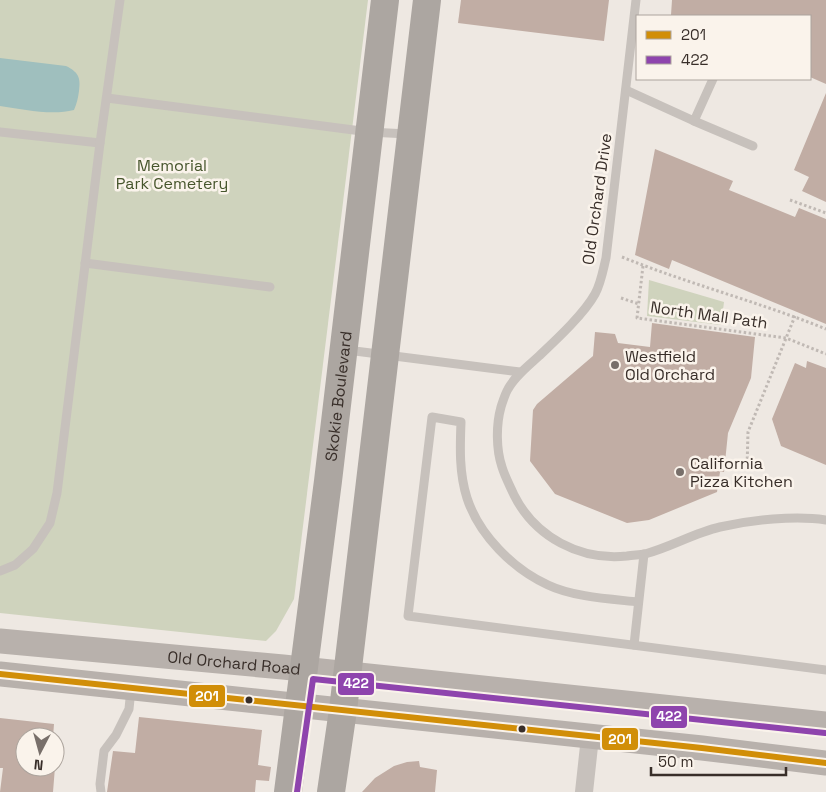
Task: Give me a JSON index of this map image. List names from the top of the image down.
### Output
{
  "streets": {
    "main road": ["Skokie Boulevard", "Old Orchard Road"],
    "lane": ["Old Orchard Drive"],
    "path": ["North Mall Path"]
  },
  "crossings": [
    ["Skokie Boulevard", "Old Orchard Road"]
  ],
  "parks": ["Memorial Park Cemetery"],
  "places": ["Westfield Old Orchard", "California Pizza Kitchen"],
  "lines": ["transit line 201", "transit line 422"],
  "legend": ["201", "422"],
  "scale_bar": "50 m",
  "north": "bottom"
}
